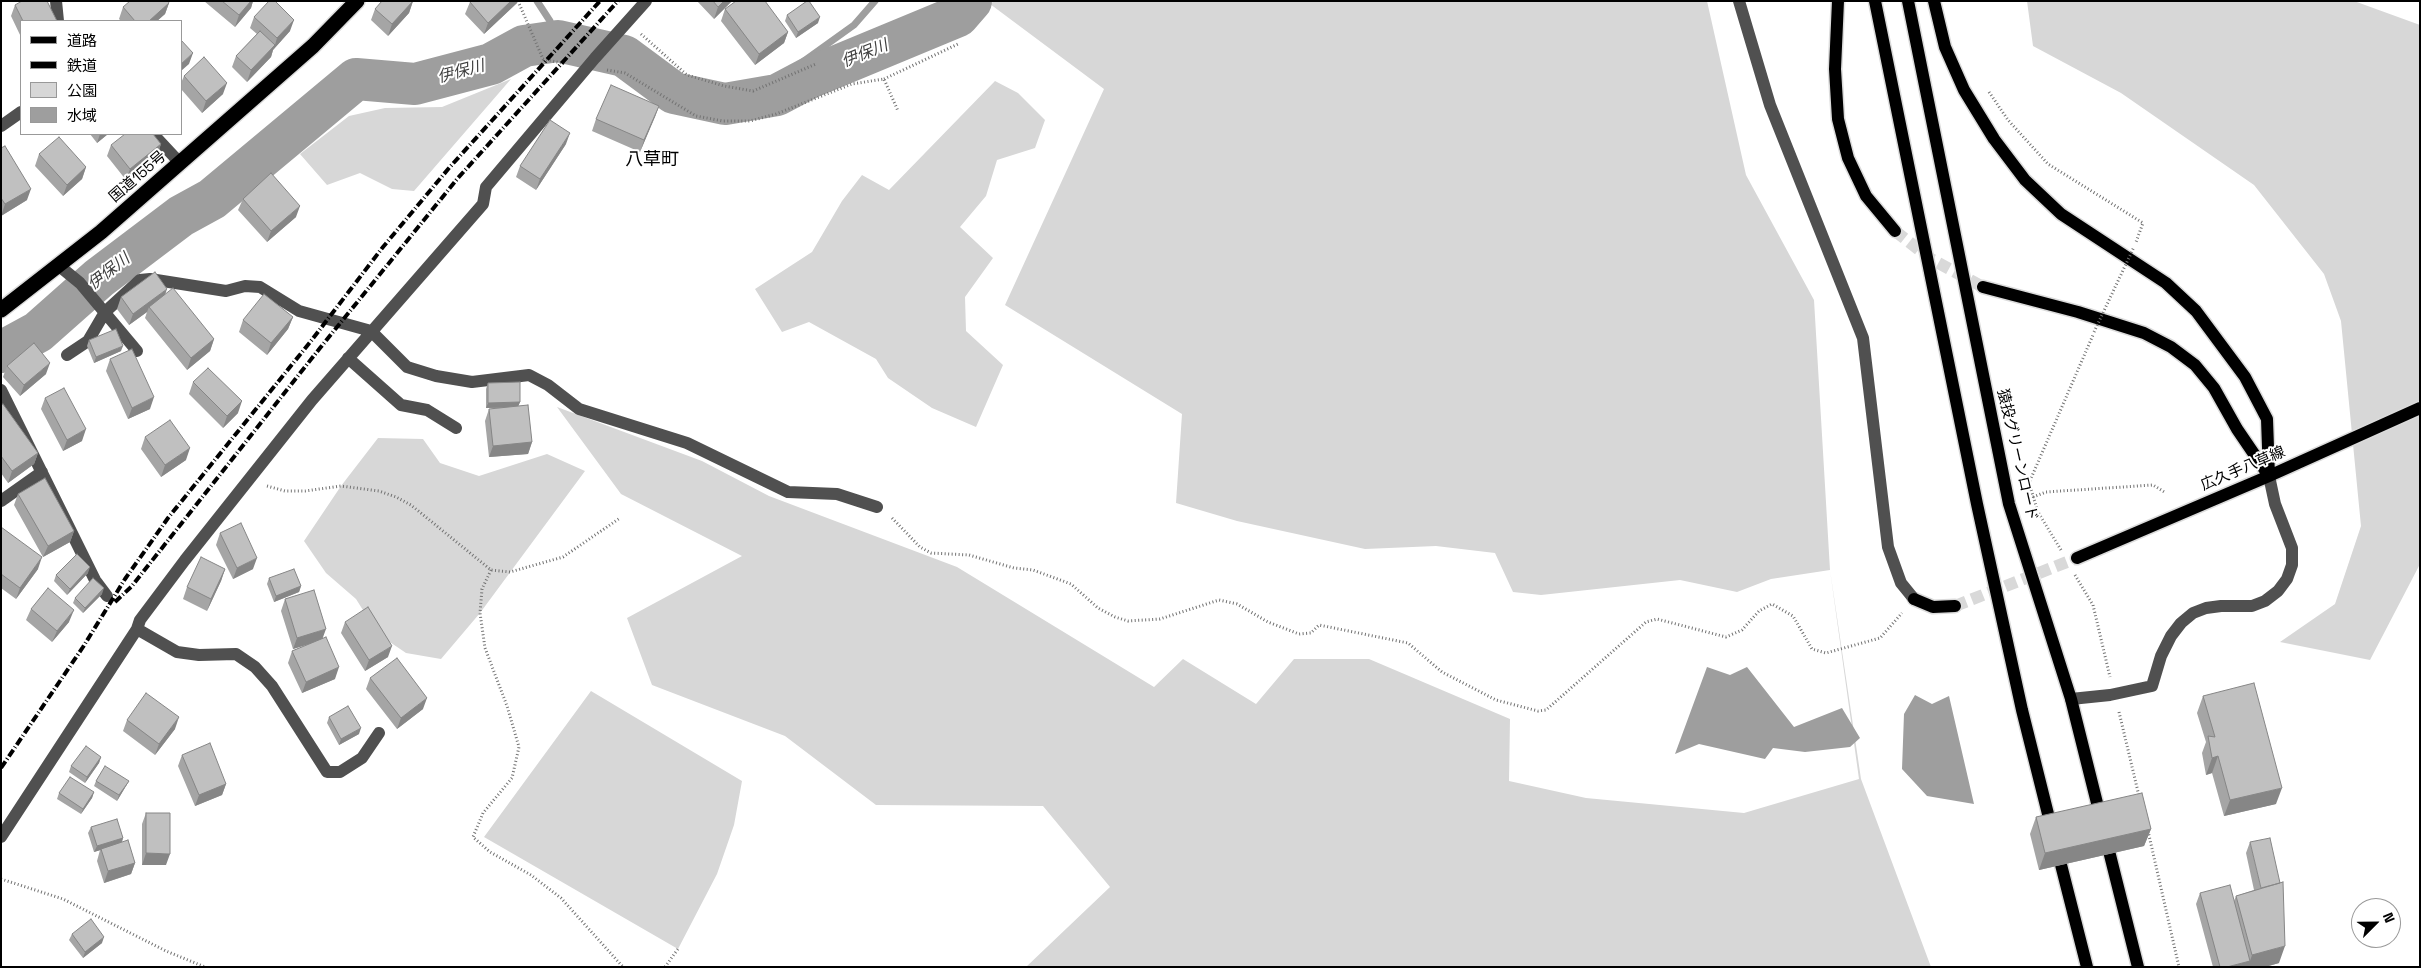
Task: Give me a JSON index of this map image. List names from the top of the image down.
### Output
{
  "streets": {
    "highway": ["国道155号"],
    "main road": ["猿投グリーンロード", "広久手八草線"]
  },
  "districts": ["八草町"],
  "water": ["伊保川"],
  "legend": [
    "道路",
    "鉄道",
    "公園",
    "水域"
  ],
  "north": "top right"
}
